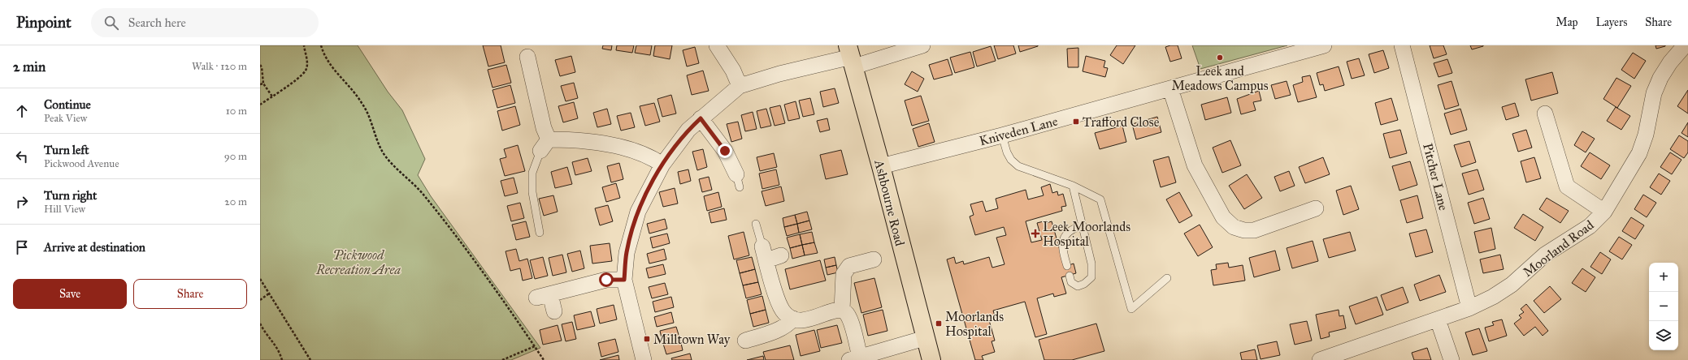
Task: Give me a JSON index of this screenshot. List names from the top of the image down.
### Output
{
  "streets": {
    "highway": ["Ashbourne Road"],
    "street": ["Kniveden Lane", "Pitcher Lane", "Moorland Road"]
  },
  "crossings": [
    ["Kniveden Lane", "Ashbourne Road"],
    ["Pitcher Lane", "Moorland Road"]
  ],
  "parks": ["Pickwood Recreation Area"],
  "places": {
    "other": ["Leek and Meadows Campus"],
    "transit": ["Trafford Close", "Moorlands Hospital", "Milltown Way"],
    "health": ["Leek Moorlands Hospital"]
  },
  "page": {
    "header": "Pinpoint",
    "search": "Search here",
    "nav": ["Map", "Layers", "Share"],
    "heading": ["2 min", "Walk · 120 m"],
    "list": [
      ["Continue", "Peak View", "10 m"],
      ["Turn left", "Pickwood Avenue", "90 m"],
      ["Turn right", "Hill View", "20 m"],
      "Arrive at destination"
    ],
    "map_buttons": ["+", "−"],
    "buttons": ["Save", "Share"]
  }
}
